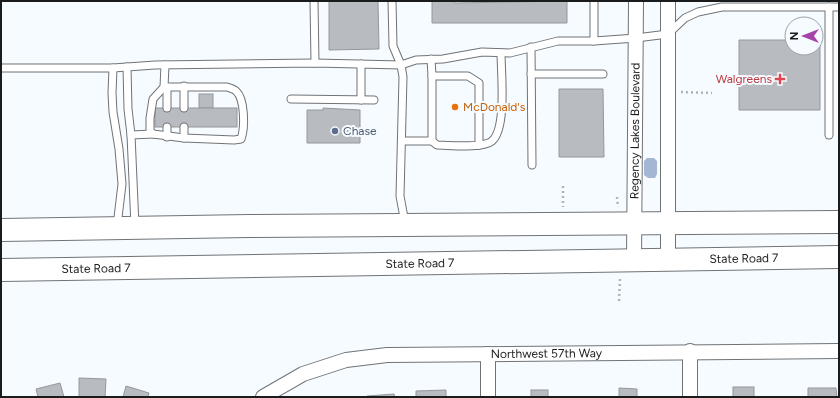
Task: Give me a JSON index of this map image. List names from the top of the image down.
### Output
{
  "streets": {
    "main road": ["State Road 7"],
    "street": ["Regency Lakes Boulevard", "Northwest 57th Way"]
  },
  "crossings": [
    ["Regency Lakes Boulevard", "State Road 7"]
  ],
  "places": {
    "health": ["Walgreens"],
    "other": ["McDonald's", "Chase"]
  },
  "north": "left"
}
